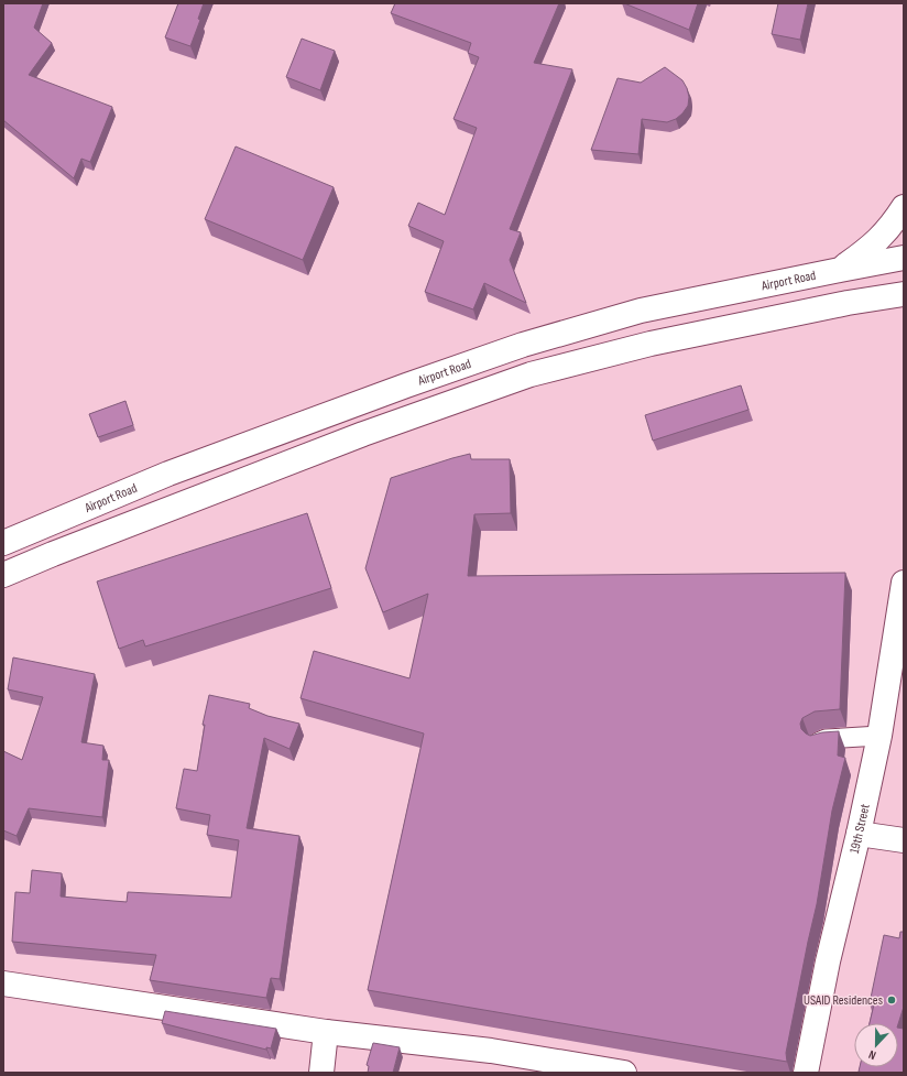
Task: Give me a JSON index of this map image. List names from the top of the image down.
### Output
{
  "streets": {
    "main road": ["Airport Road", "19th Street"]
  },
  "places": ["USAID Residences"],
  "north": "bottom"
}
